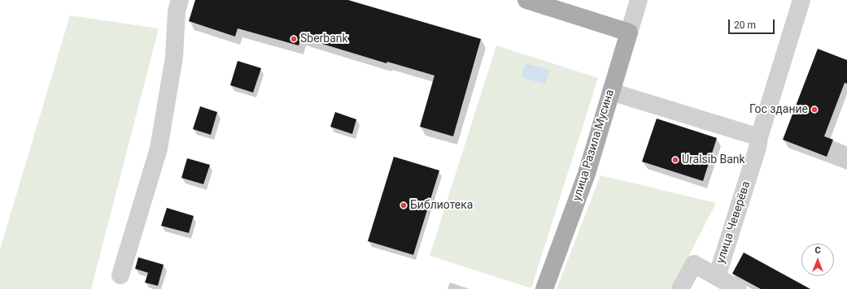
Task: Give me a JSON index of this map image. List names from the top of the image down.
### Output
{
  "streets": {
    "main road": ["улица Разила Мусина"],
    "street": ["улица Чеверёва"]
  },
  "places": [
    "Sberbank",
    "Гос здание",
    "Uralsib Bank",
    "Библиотека"
  ],
  "scale_bar": "20 m",
  "north": "top"
}
